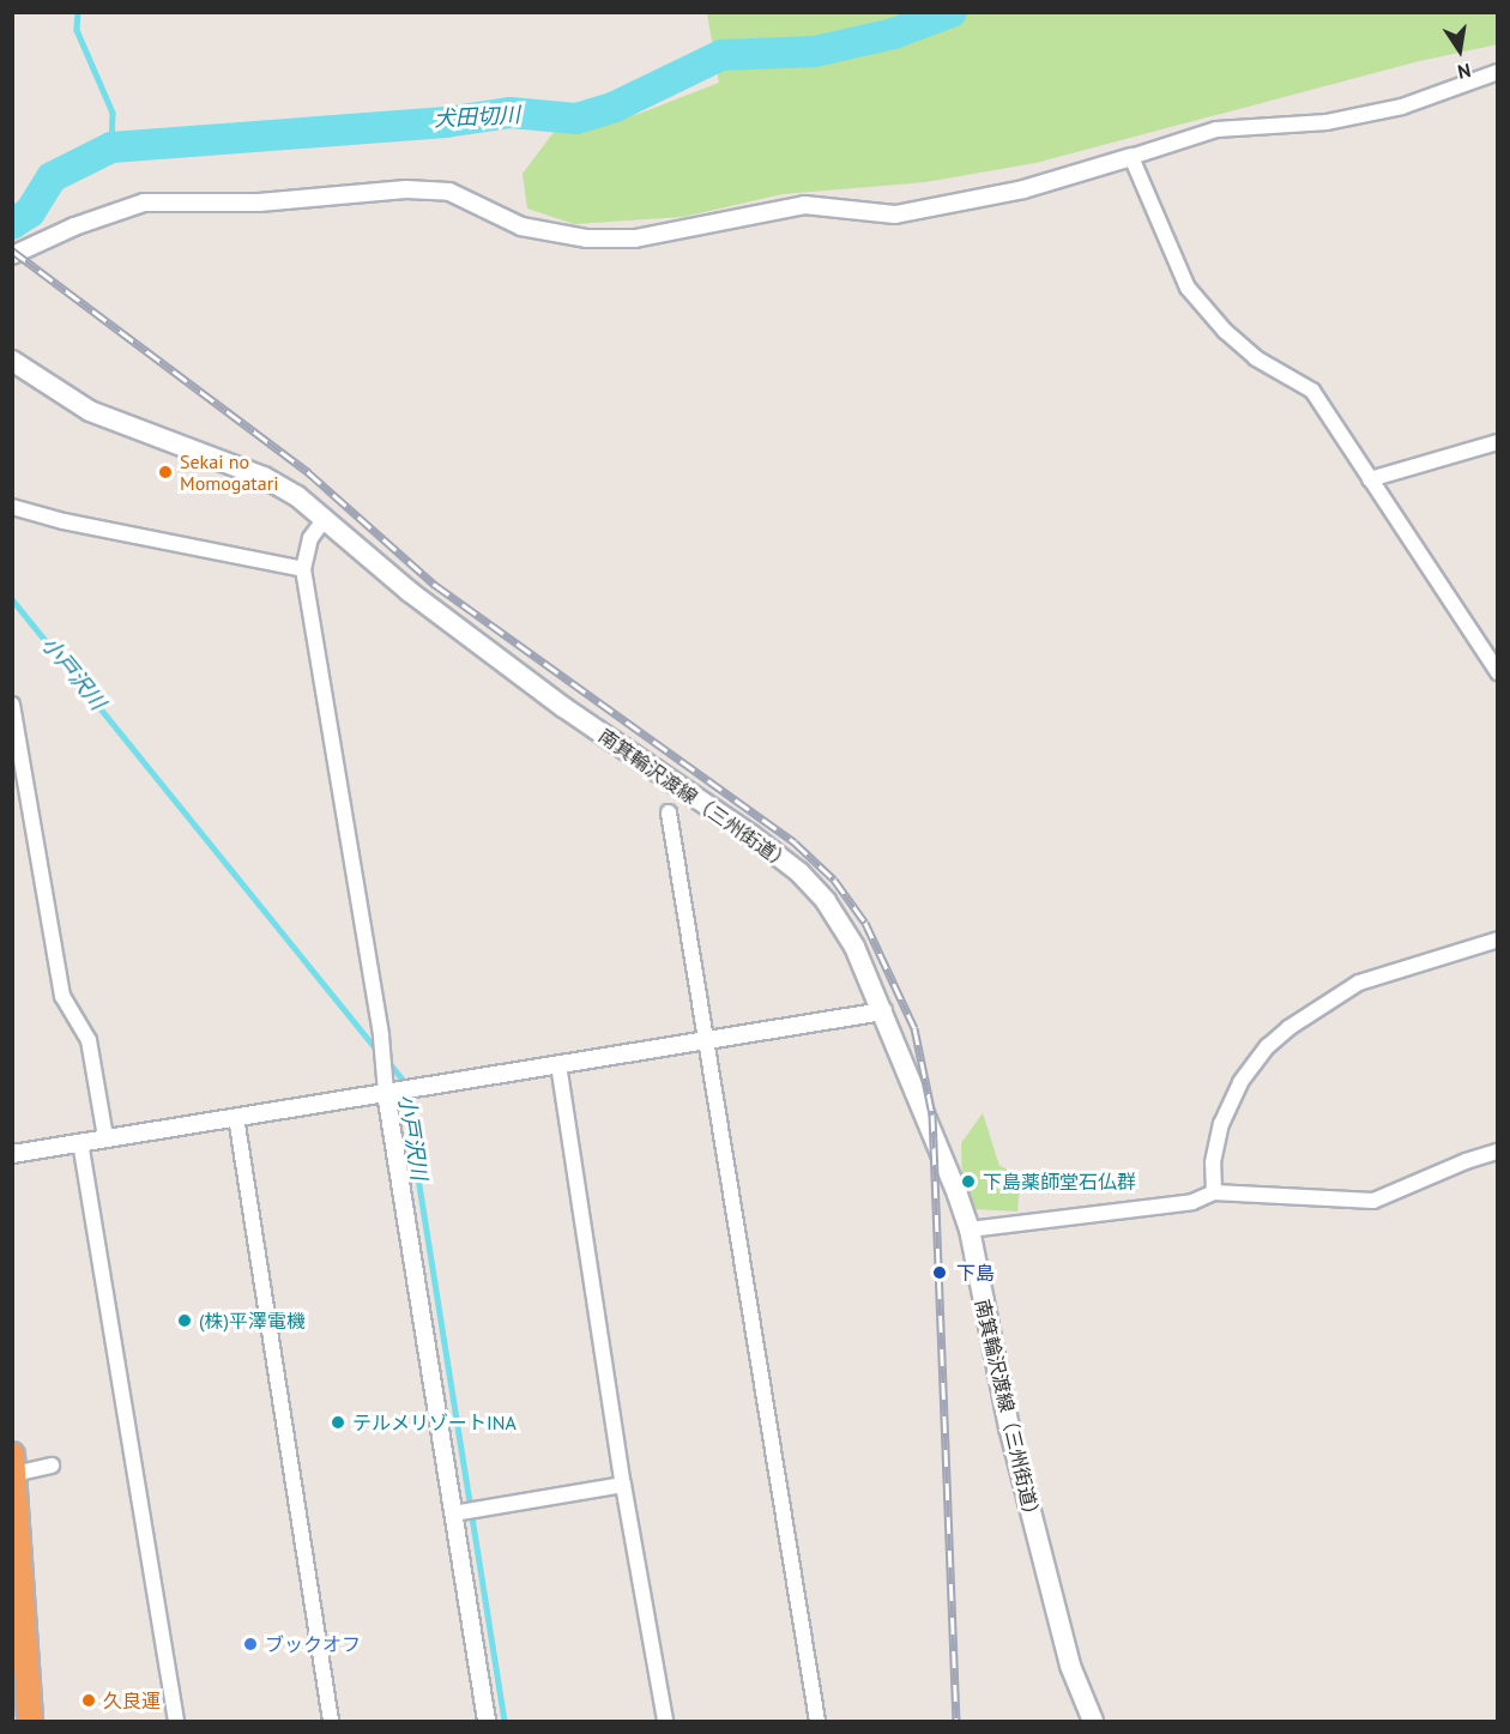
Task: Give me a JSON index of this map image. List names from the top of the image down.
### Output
{
  "streets": {
    "main road": ["南箕輪沢渡線（三州街道）"]
  },
  "water": ["犬田切川", "小戸沢川"],
  "places": [
    "Sekai no Momogatari",
    "下島薬師堂石仏群",
    "下島",
    "(株)平澤電機",
    "テルメリゾートINA",
    "ブックオフ",
    "久良運"
  ],
  "north": "bottom"
}
